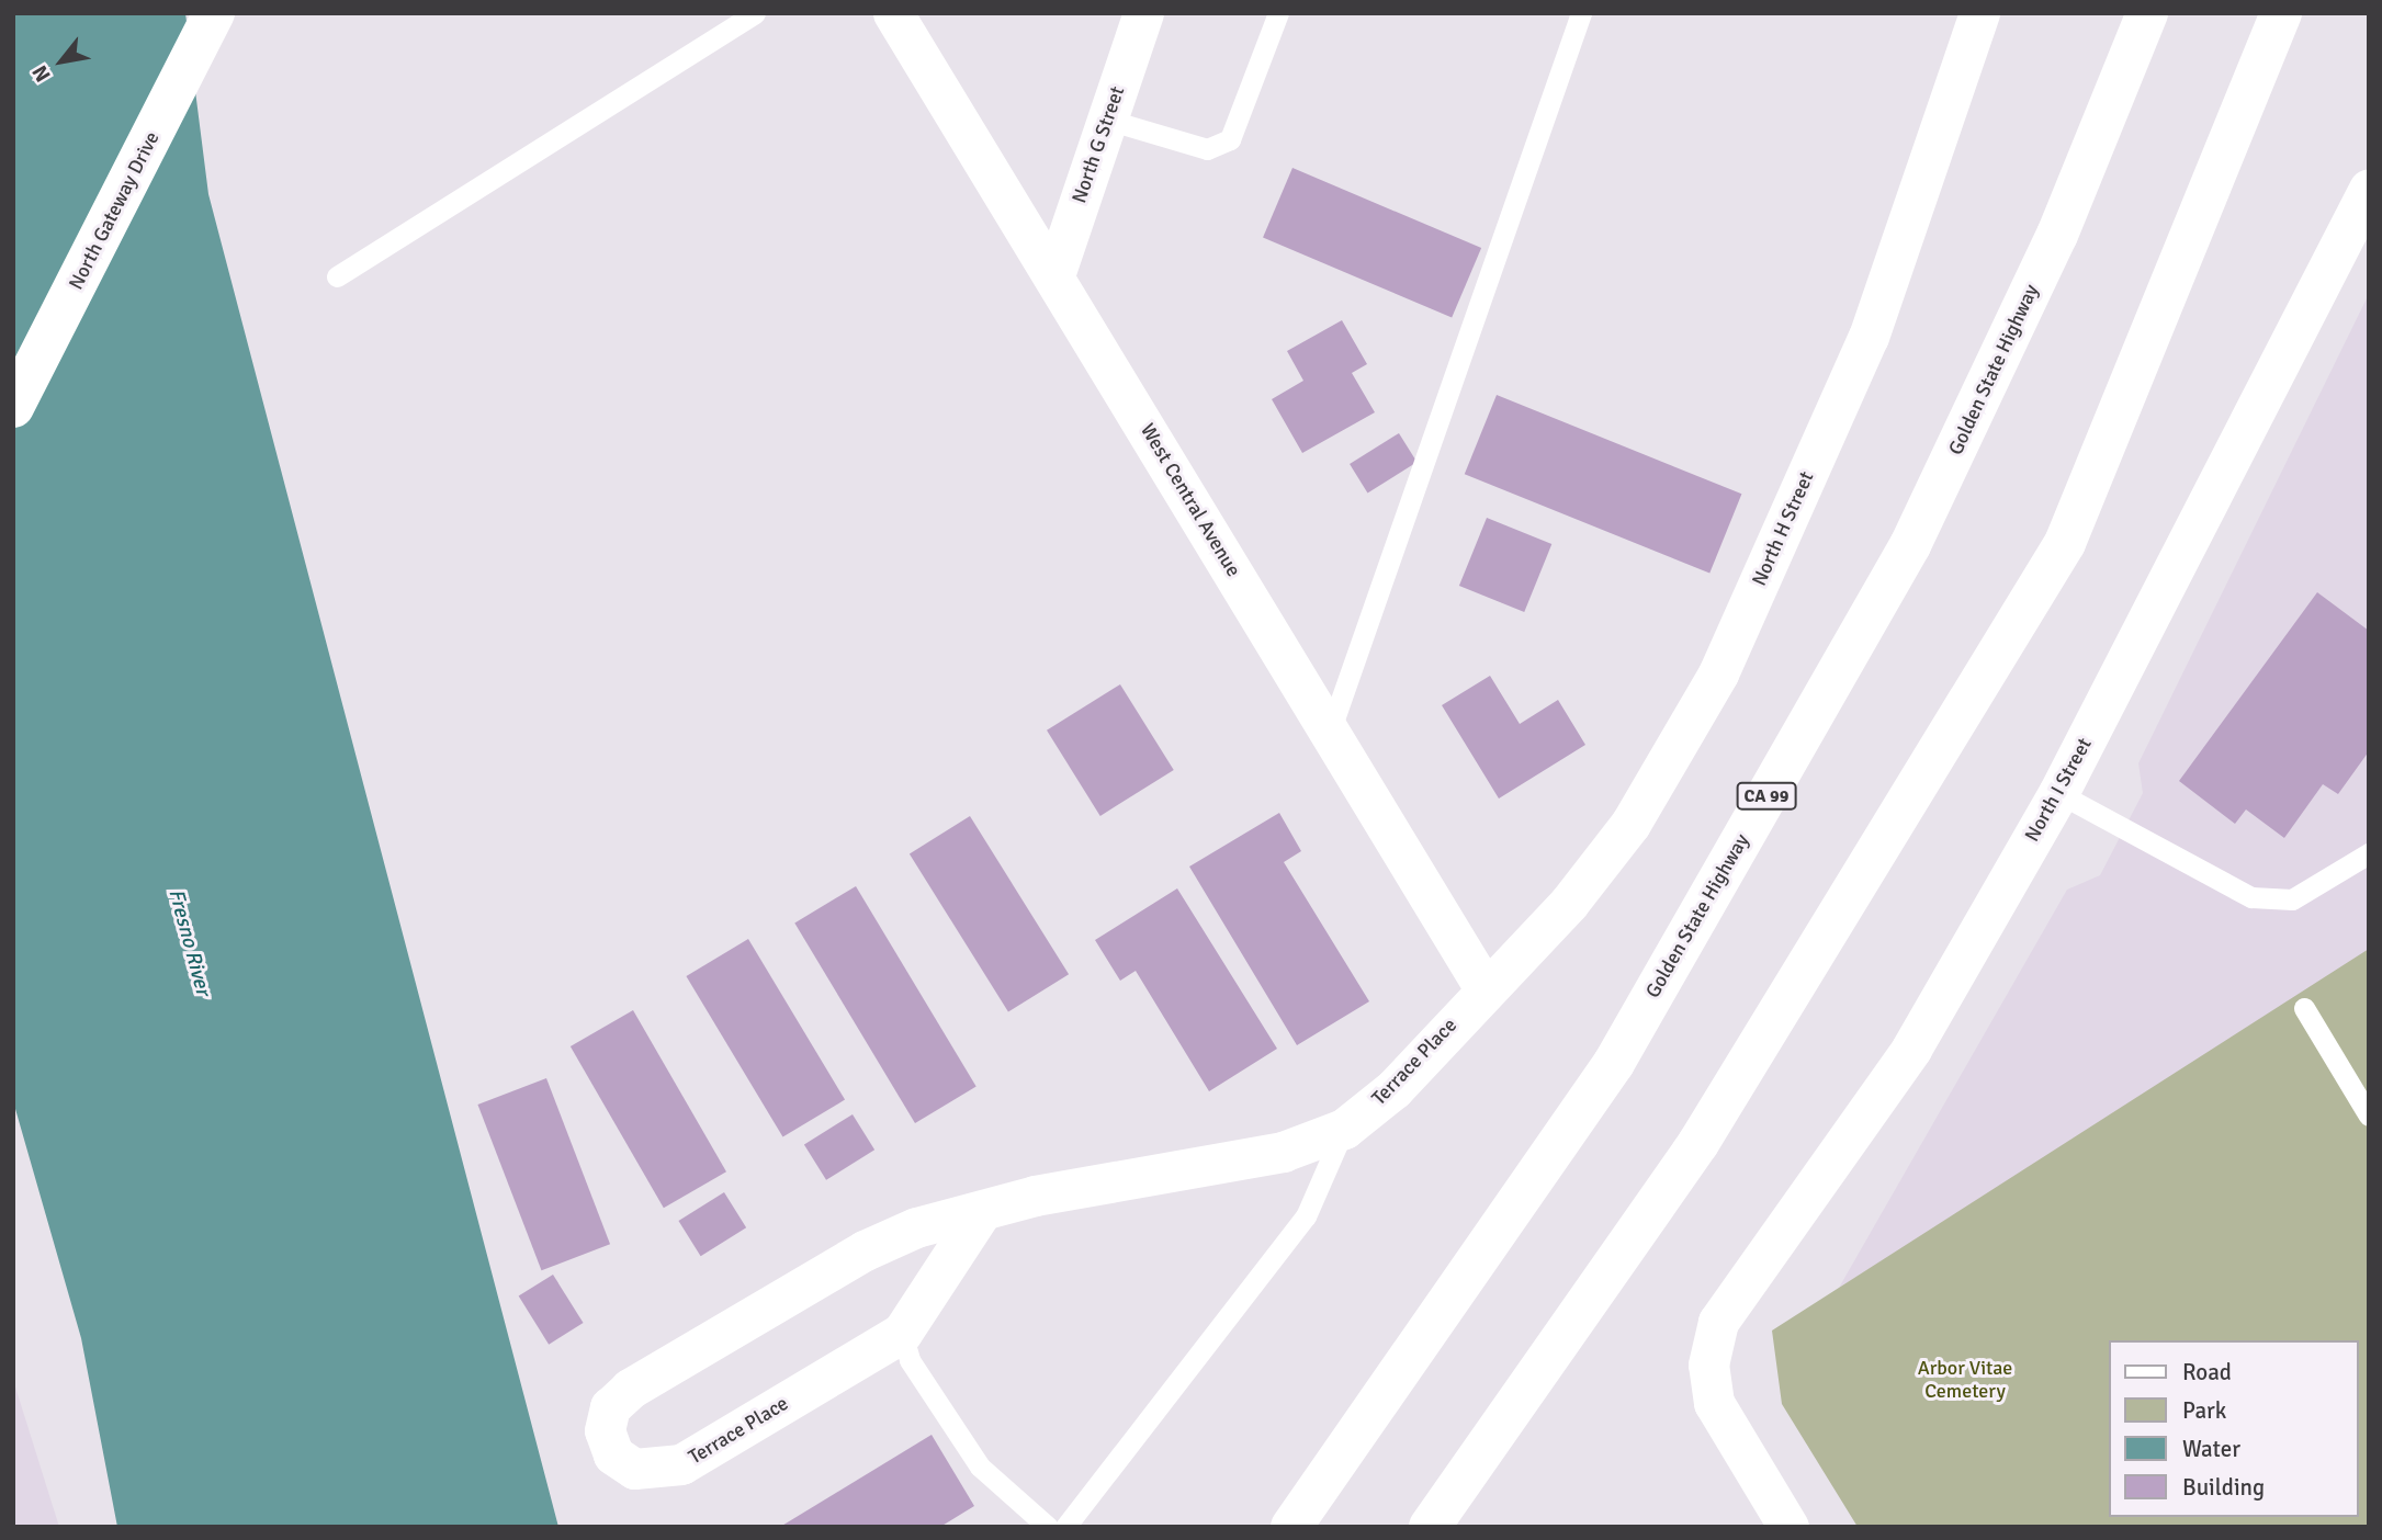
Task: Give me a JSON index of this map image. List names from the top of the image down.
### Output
{
  "streets": {
    "main road": ["North Gateway Drive", "Golden State Highway", "CA 99"],
    "street": [
      "North G Street",
      "West Central Avenue",
      "North H Street",
      "North I Street",
      "Terrace Place"
    ]
  },
  "crossings": [
    ["North G Street", "West Central Avenue"],
    ["West Central Avenue", "North H Street"],
    ["West Central Avenue", "Terrace Place"],
    ["North H Street", "Terrace Place"]
  ],
  "water": ["Fresno River"],
  "parks": ["Arbor Vitae Cemetery"],
  "legend": [
    "Road",
    "Park",
    "Water",
    "Building"
  ],
  "north": "bottom left"
}
